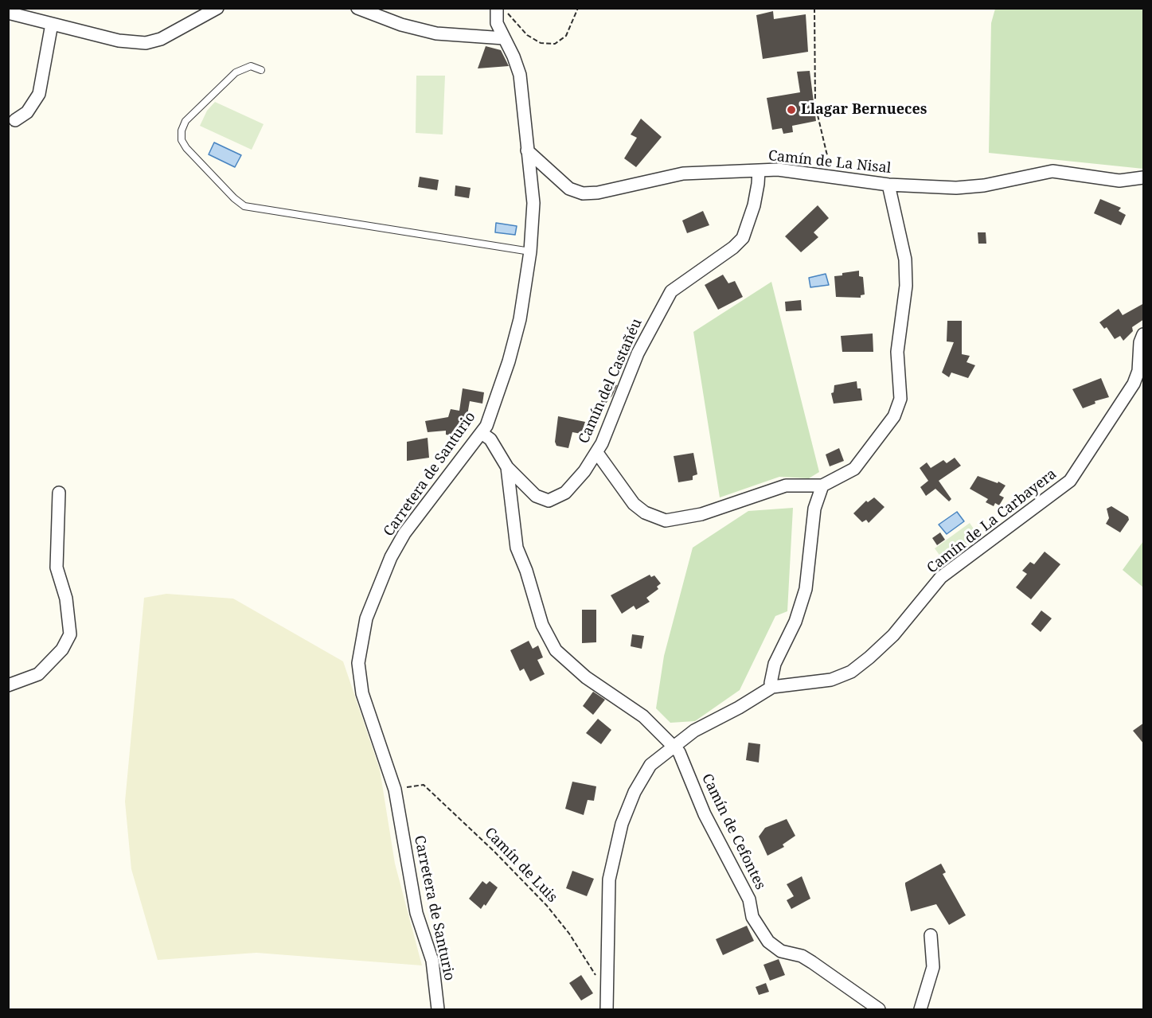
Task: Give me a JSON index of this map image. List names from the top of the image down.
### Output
{
  "streets": {
    "street": [
      "Camín de La Nisal",
      "Camín del Castañéu",
      "Carretera de Santurio",
      "Camín de La Carbayera",
      "Camín de Cefontes"
    ],
    "path": ["Camín de Luis"]
  },
  "crossings": [
    ["Camín de La Nisal", "Camín del Castañéu"],
    ["Camín de La Nisal", "Carretera de Santurio"],
    ["Camín del Castañéu", "Carretera de Santurio"],
    ["Camín del Castañéu", "Camín de Cefontes"],
    ["Carretera de Santurio", "Camín de Luis"],
    ["Camín de La Carbayera", "Camín de Cefontes"],
    ["Camín de La Carbayera", "Camín de Luis"]
  ],
  "places": ["Llagar Bernueces"]
}
